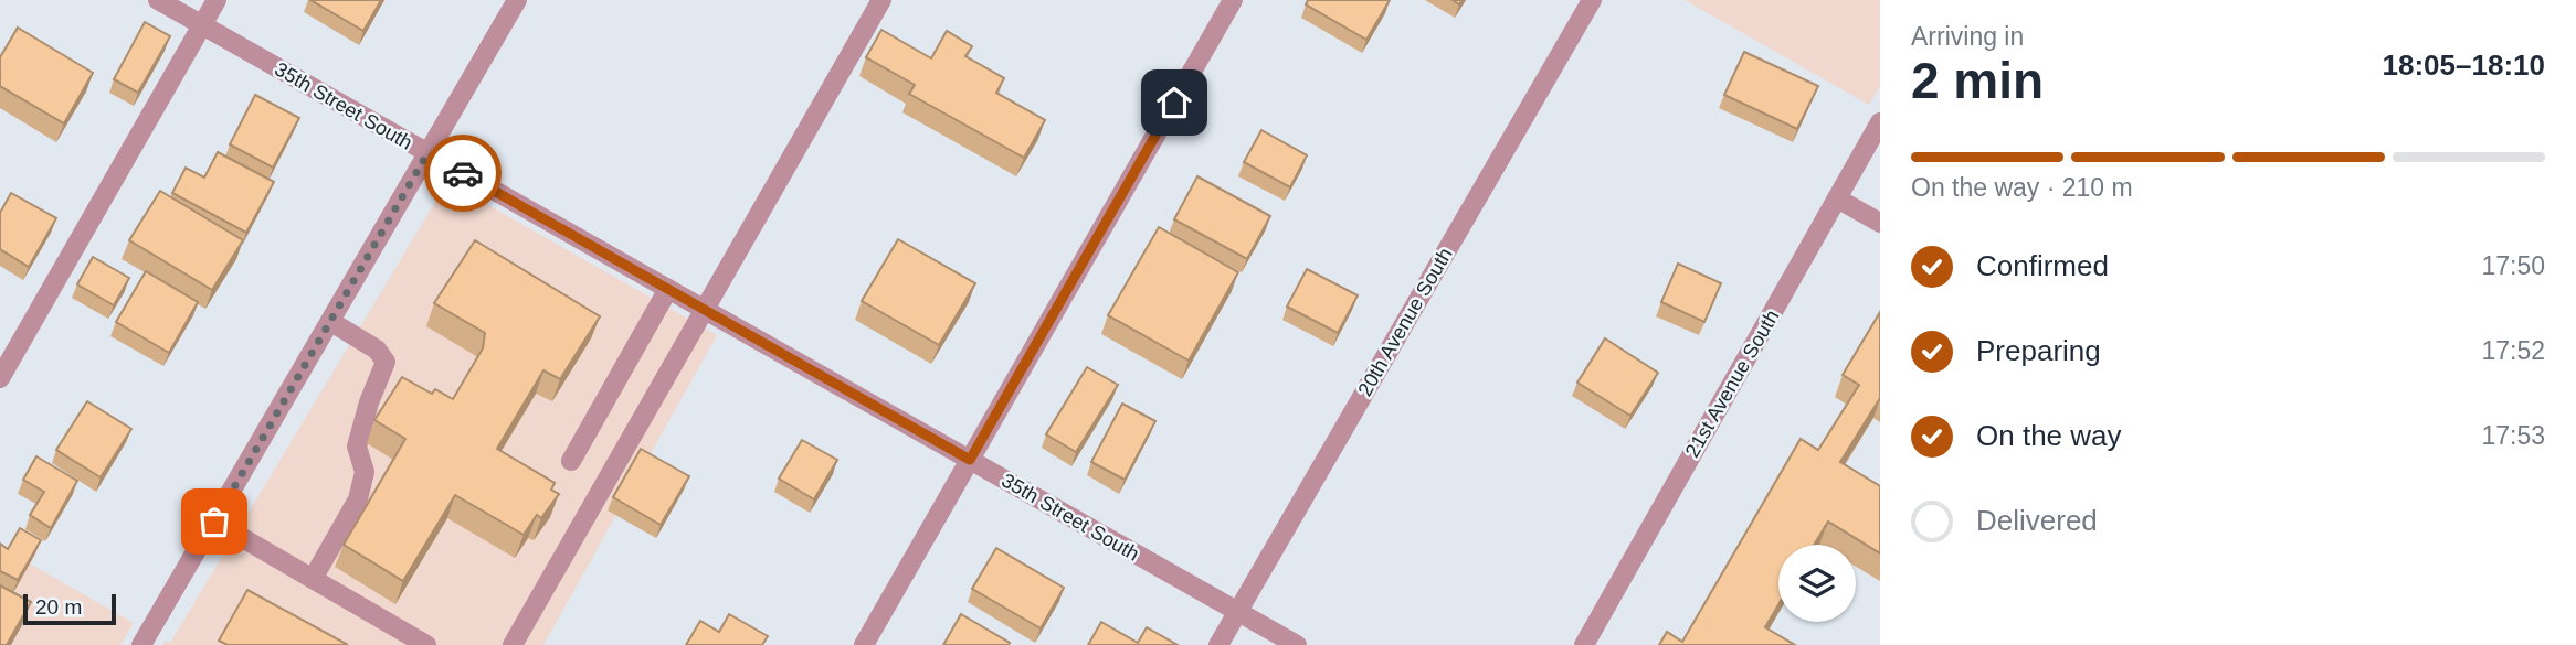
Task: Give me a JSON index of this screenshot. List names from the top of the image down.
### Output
{
  "streets": {
    "street": ["35th Street South", "20th Avenue South", "21st Avenue South"]
  },
  "crossings": [
    ["35th Street South", "20th Avenue South"]
  ],
  "scale_bar": "20 m",
  "page": {
    "heading": ["2 min", "Arriving in", "18:05–18:10"],
    "bar": "On the way · 210 m",
    "list": [
      ["Confirmed", "17:50"],
      ["Preparing", "17:52"],
      ["On the way", "17:53"],
      "Delivered"
    ],
    "scale": "20 m"
  }
}
